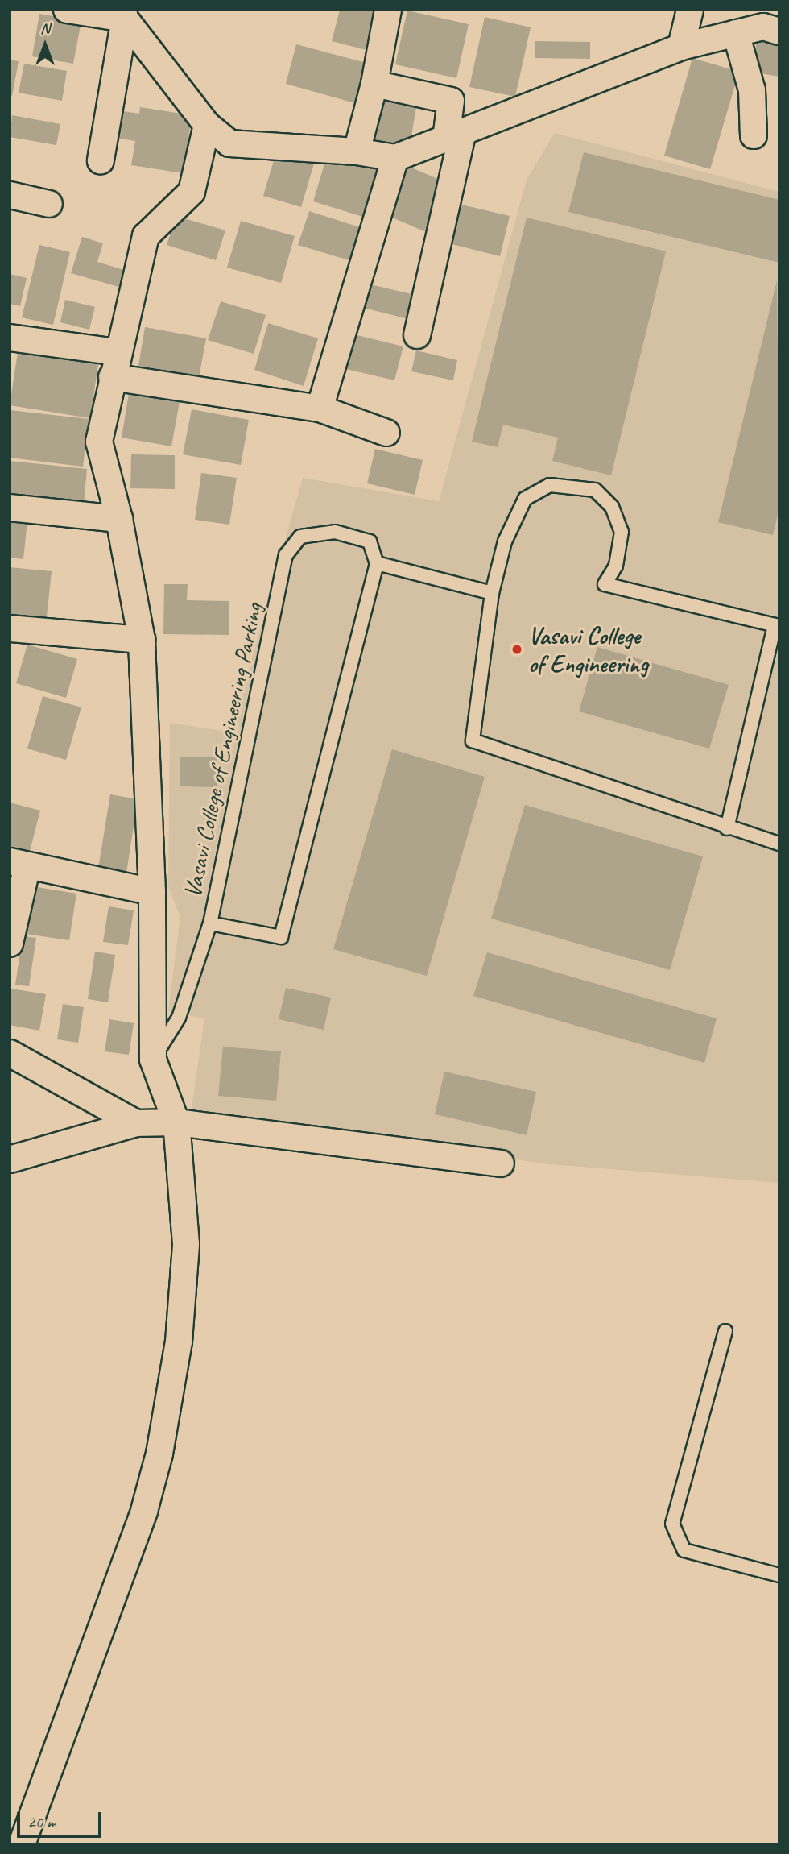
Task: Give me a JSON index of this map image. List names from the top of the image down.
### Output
{
  "streets": {
    "lane": ["Vasavi College of Engineering Parking"]
  },
  "places": ["Vasavi College of Engineering"],
  "scale_bar": "20 m",
  "north": "top"
}
